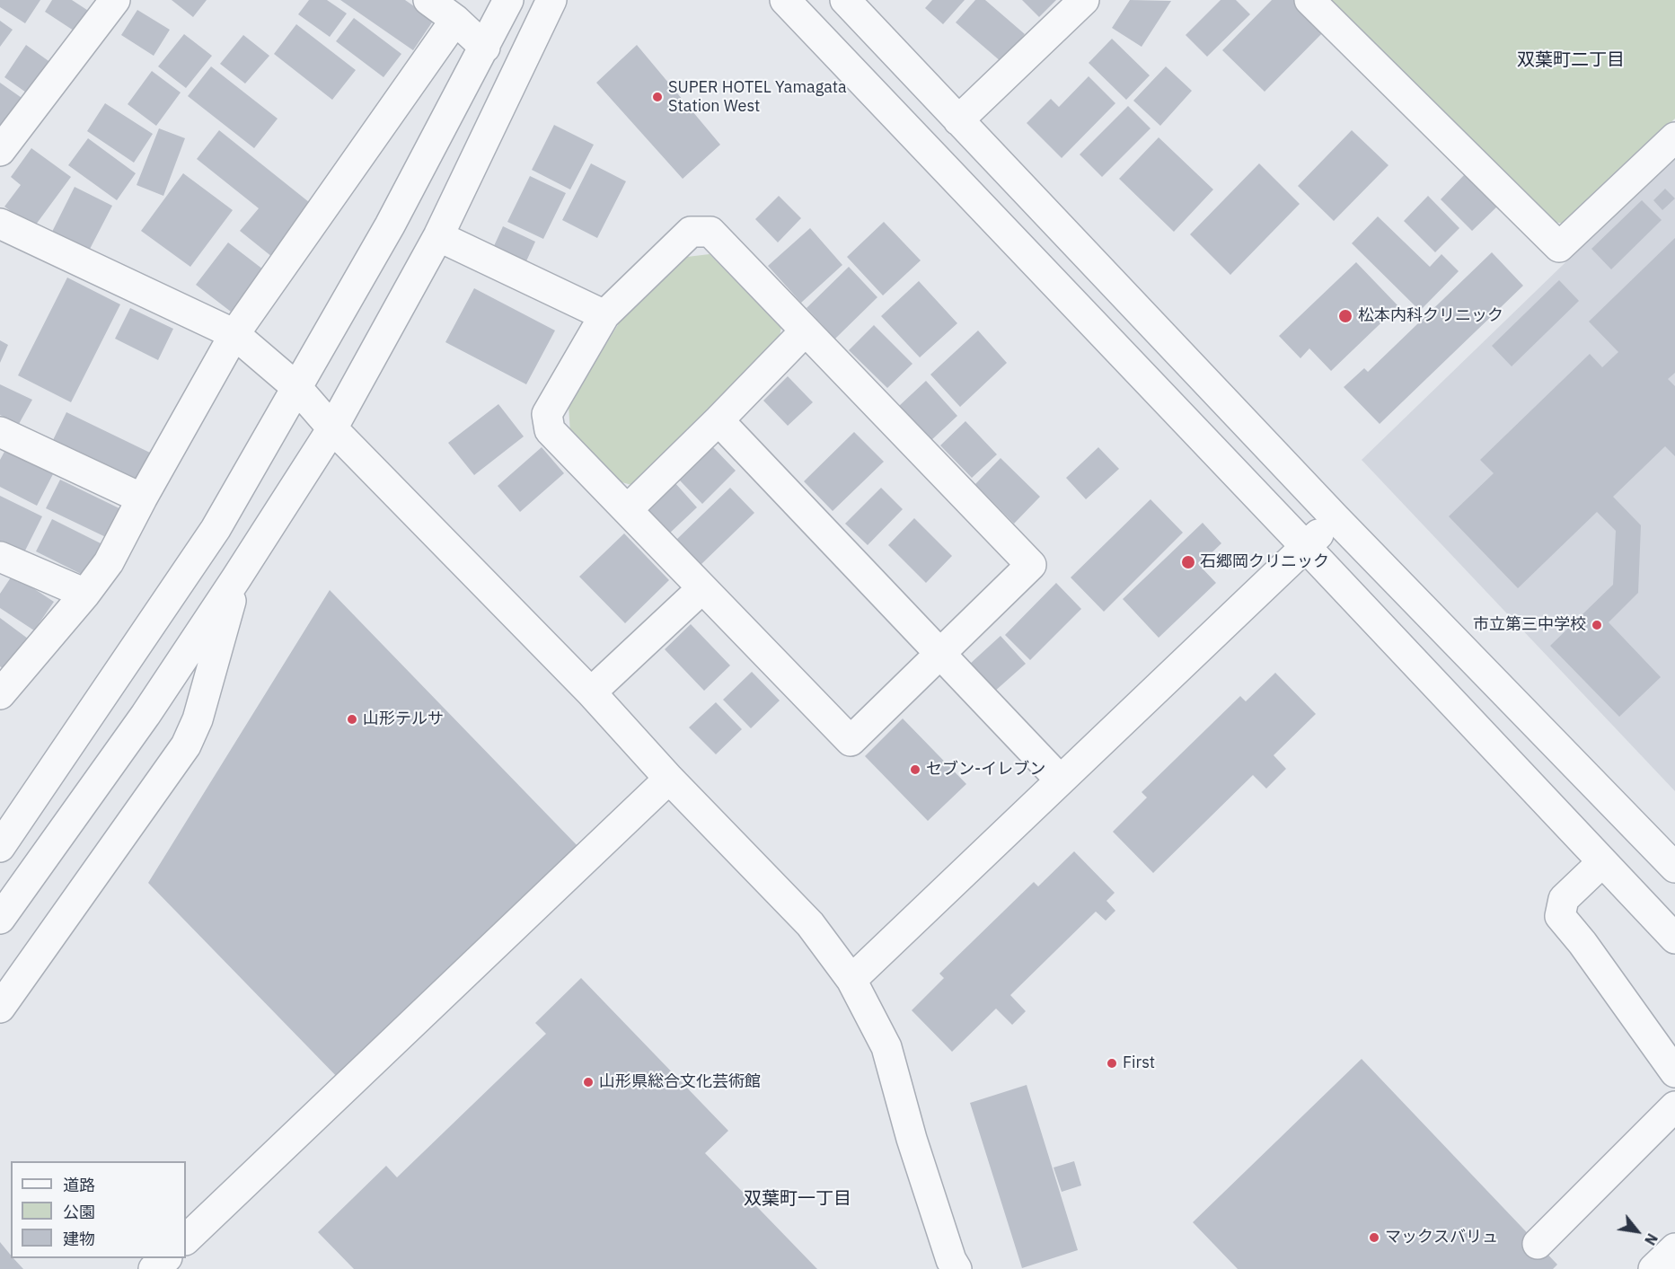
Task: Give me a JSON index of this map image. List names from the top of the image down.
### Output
{
  "districts": ["双葉町二丁目", "双葉町一丁目"],
  "places": [
    "SUPER HOTEL Yamagata Station West",
    "松本内科クリニック",
    "石郷岡クリニック",
    "市立第三中学校",
    "山形テルサ",
    "セブン-イレブン",
    "First",
    "山形県総合文化芸術館",
    "マックスバリュ"
  ],
  "legend": ["道路", "公園", "建物"],
  "north": "bottom right"
}
